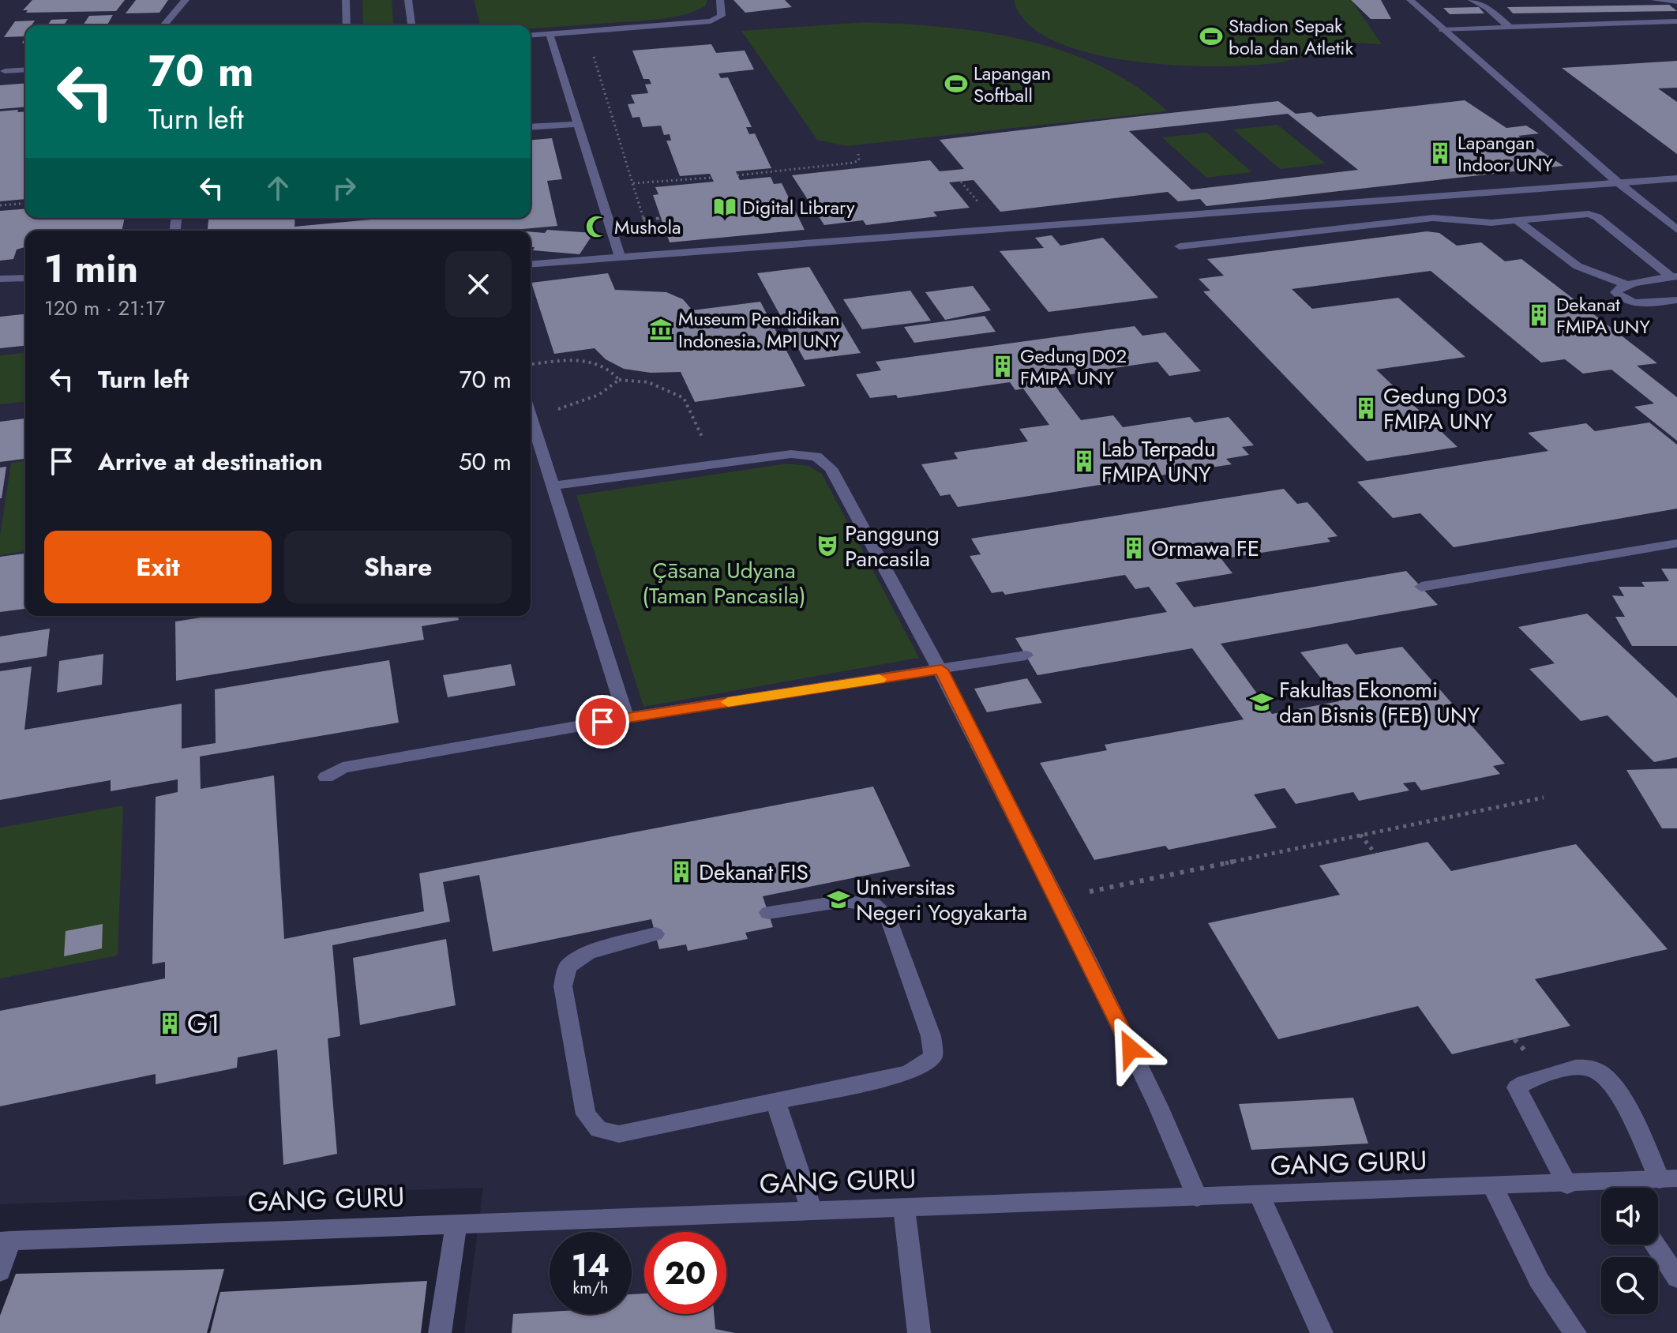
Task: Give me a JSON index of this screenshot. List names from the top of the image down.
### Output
{
  "streets": {
    "street": ["GANG GURU"]
  },
  "parks": ["Çāsana Udyana (Taman Pancasila)"],
  "places": {
    "sports": ["Stadion Sepak bola dan Atletik", "Lapangan Softball"],
    "building": [
      "Lapangan Indoor UNY",
      "Dekanat FMIPA UNY",
      "Gedung D02 FMIPA UNY",
      "Gedung D03 FMIPA UNY",
      "Lab Terpadu FMIPA UNY",
      "Ormawa FE",
      "Dekanat FIS",
      "G1"
    ],
    "library": ["Digital Library"],
    "mosque": ["Mushola"],
    "museum": ["Museum Pendidikan Indonesia. MPI UNY"],
    "theatre": ["Panggung Pancasila"],
    "school or university": ["Fakultas Ekonomi dan Bisnis (FEB) UNY", "Universitas Negeri Yogyakarta"]
  },
  "page": {
    "turn": ["70 m", "Turn left"],
    "heading": ["1 min", "120 m · 21:17"],
    "list": [
      {
        "name": "Turn left",
        "value": "70 m"
      },
      {
        "name": "Arrive at destination",
        "value": "50 m"
      }
    ],
    "buttons": ["Exit", "Share"],
    "speed": "14 km/h",
    "limit": "20"
  }
}
